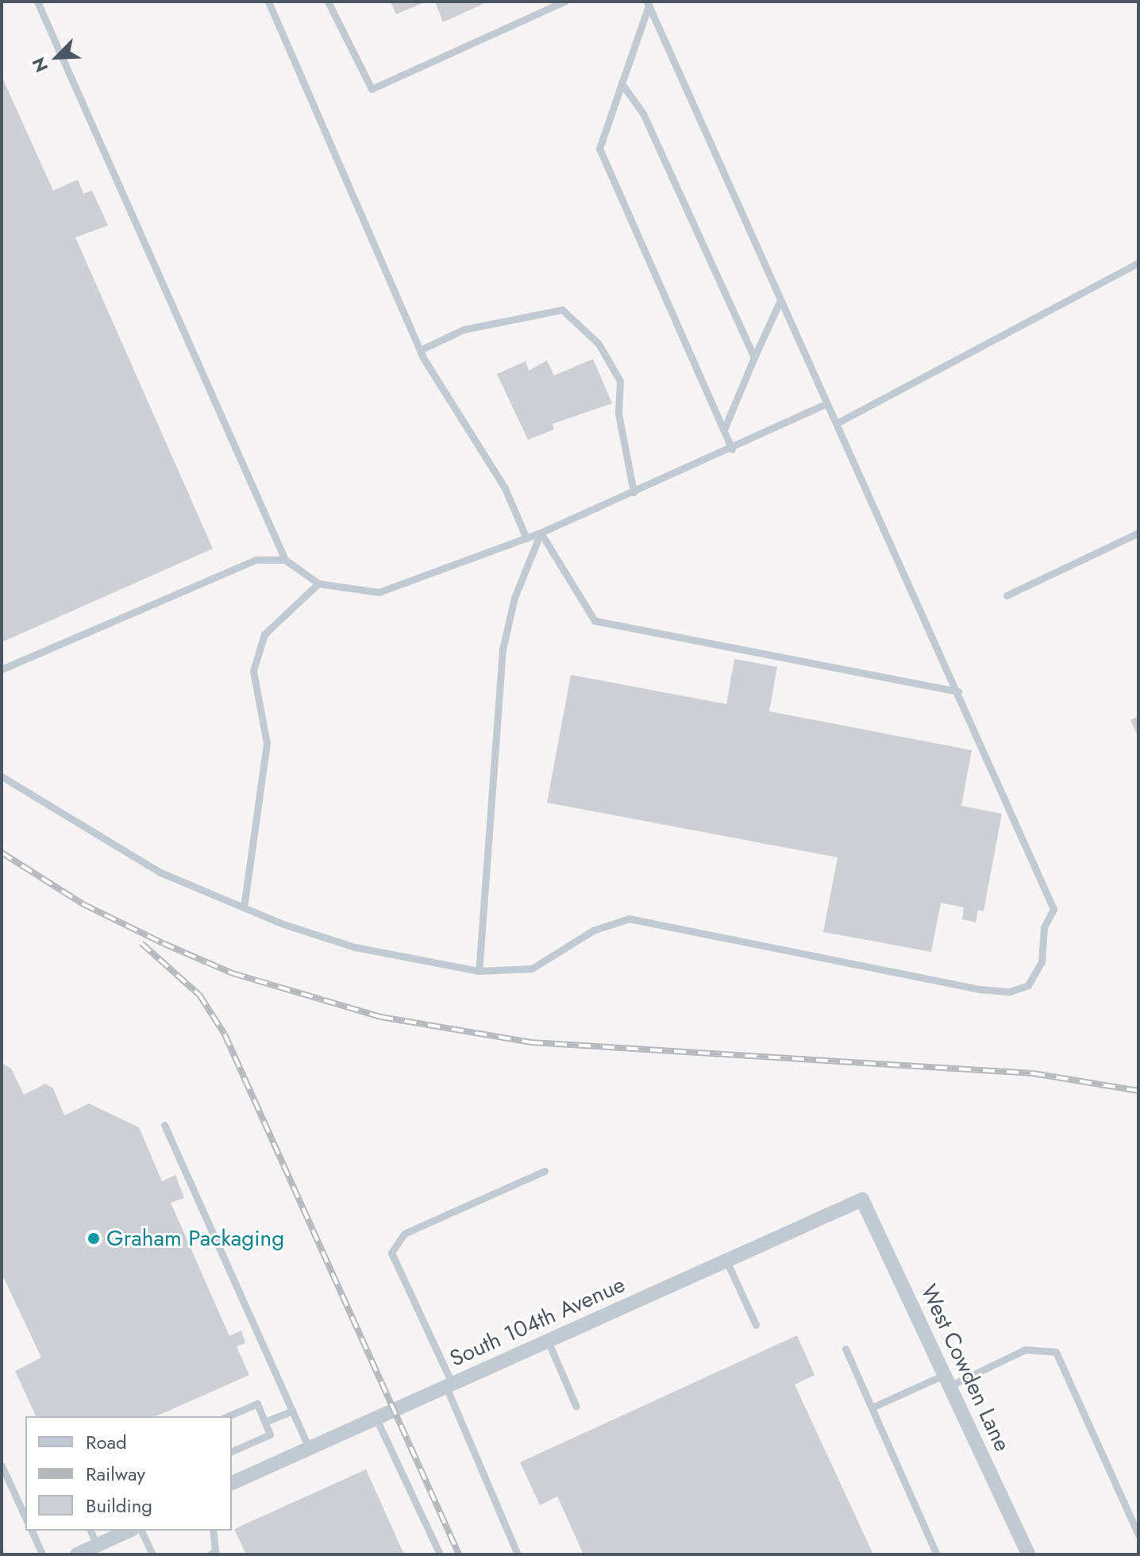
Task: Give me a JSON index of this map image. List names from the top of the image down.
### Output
{
  "streets": {
    "street": ["South 104th Avenue", "West Cowden Lane"]
  },
  "crossings": [
    ["South 104th Avenue", "West Cowden Lane"]
  ],
  "places": ["Graham Packaging"],
  "legend": ["Road", "Railway", "Building"],
  "north": "bottom left"
}
